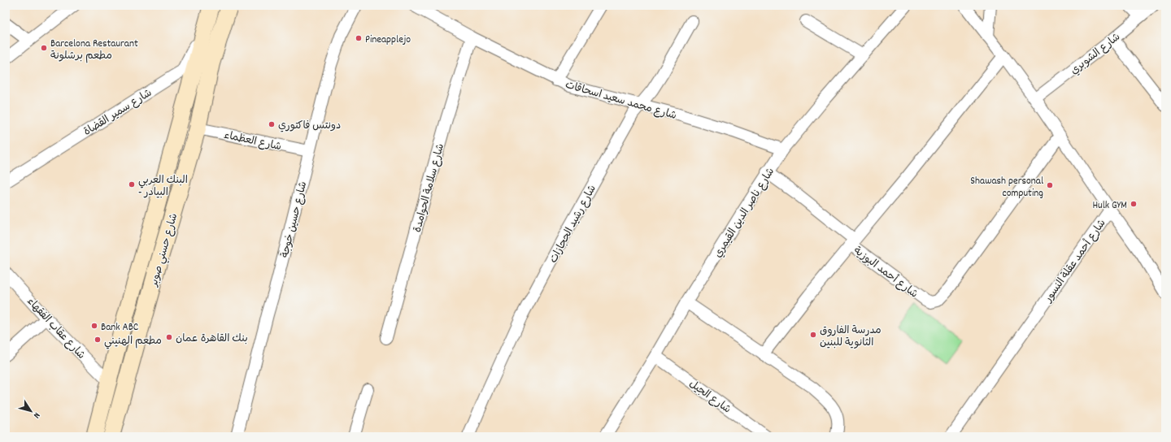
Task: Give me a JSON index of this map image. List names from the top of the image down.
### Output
{
  "streets": {
    "main road": ["شارع حسني صوبر"],
    "street": [
      "شارع الشوبري",
      "شارع محمد سعيد اسحاقات",
      "شارع سمير القضاة",
      "شارع العظماء",
      "شارع سلامة الحوامدة",
      "شارع ناصر الدين القيمري",
      "شارع حسين خوجة",
      "شارع رشيد الحجازات",
      "شارع أحمد عقلة النسور",
      "شارع أحمد البوزية",
      "شارع عقاب الفقهاء",
      "شارع الجيل"
    ]
  },
  "crossings": [
    ["شارع الشوبري", "شارع أحمد عقلة النسور"],
    ["شارع محمد سعيد اسحاقات", "شارع سلامة الحوامدة"],
    ["شارع محمد سعيد اسحاقات", "شارع ناصر الدين القيمري"],
    ["شارع محمد سعيد اسحاقات", "شارع رشيد الحجازات"],
    ["شارع سمير القضاة", "شارع حسني صوبر"],
    ["شارع العظماء", "شارع حسين خوجة"],
    ["شارع العظماء", "شارع حسني صوبر"],
    ["شارع ناصر الدين القيمري", "شارع الجيل"],
    ["شارع حسني صوبر", "شارع عقاب الفقهاء"],
    ["شارع أحمد عقلة النسور", "شارع أحمد البوزية"]
  ],
  "places": [
    "Pineapplejo",
    "Barcelona Restaurant مطعم برشلونة",
    "دونتس فاكتوري",
    "البنك العربي - البيادر",
    "Shawash personal computing",
    "Hulk GYM",
    "Bank ABC",
    "مدرسة الفاروق الثانوية للبنين",
    "بنك القاهرة عمان",
    "مطعم الهنيني"
  ],
  "north": "bottom right"
}
